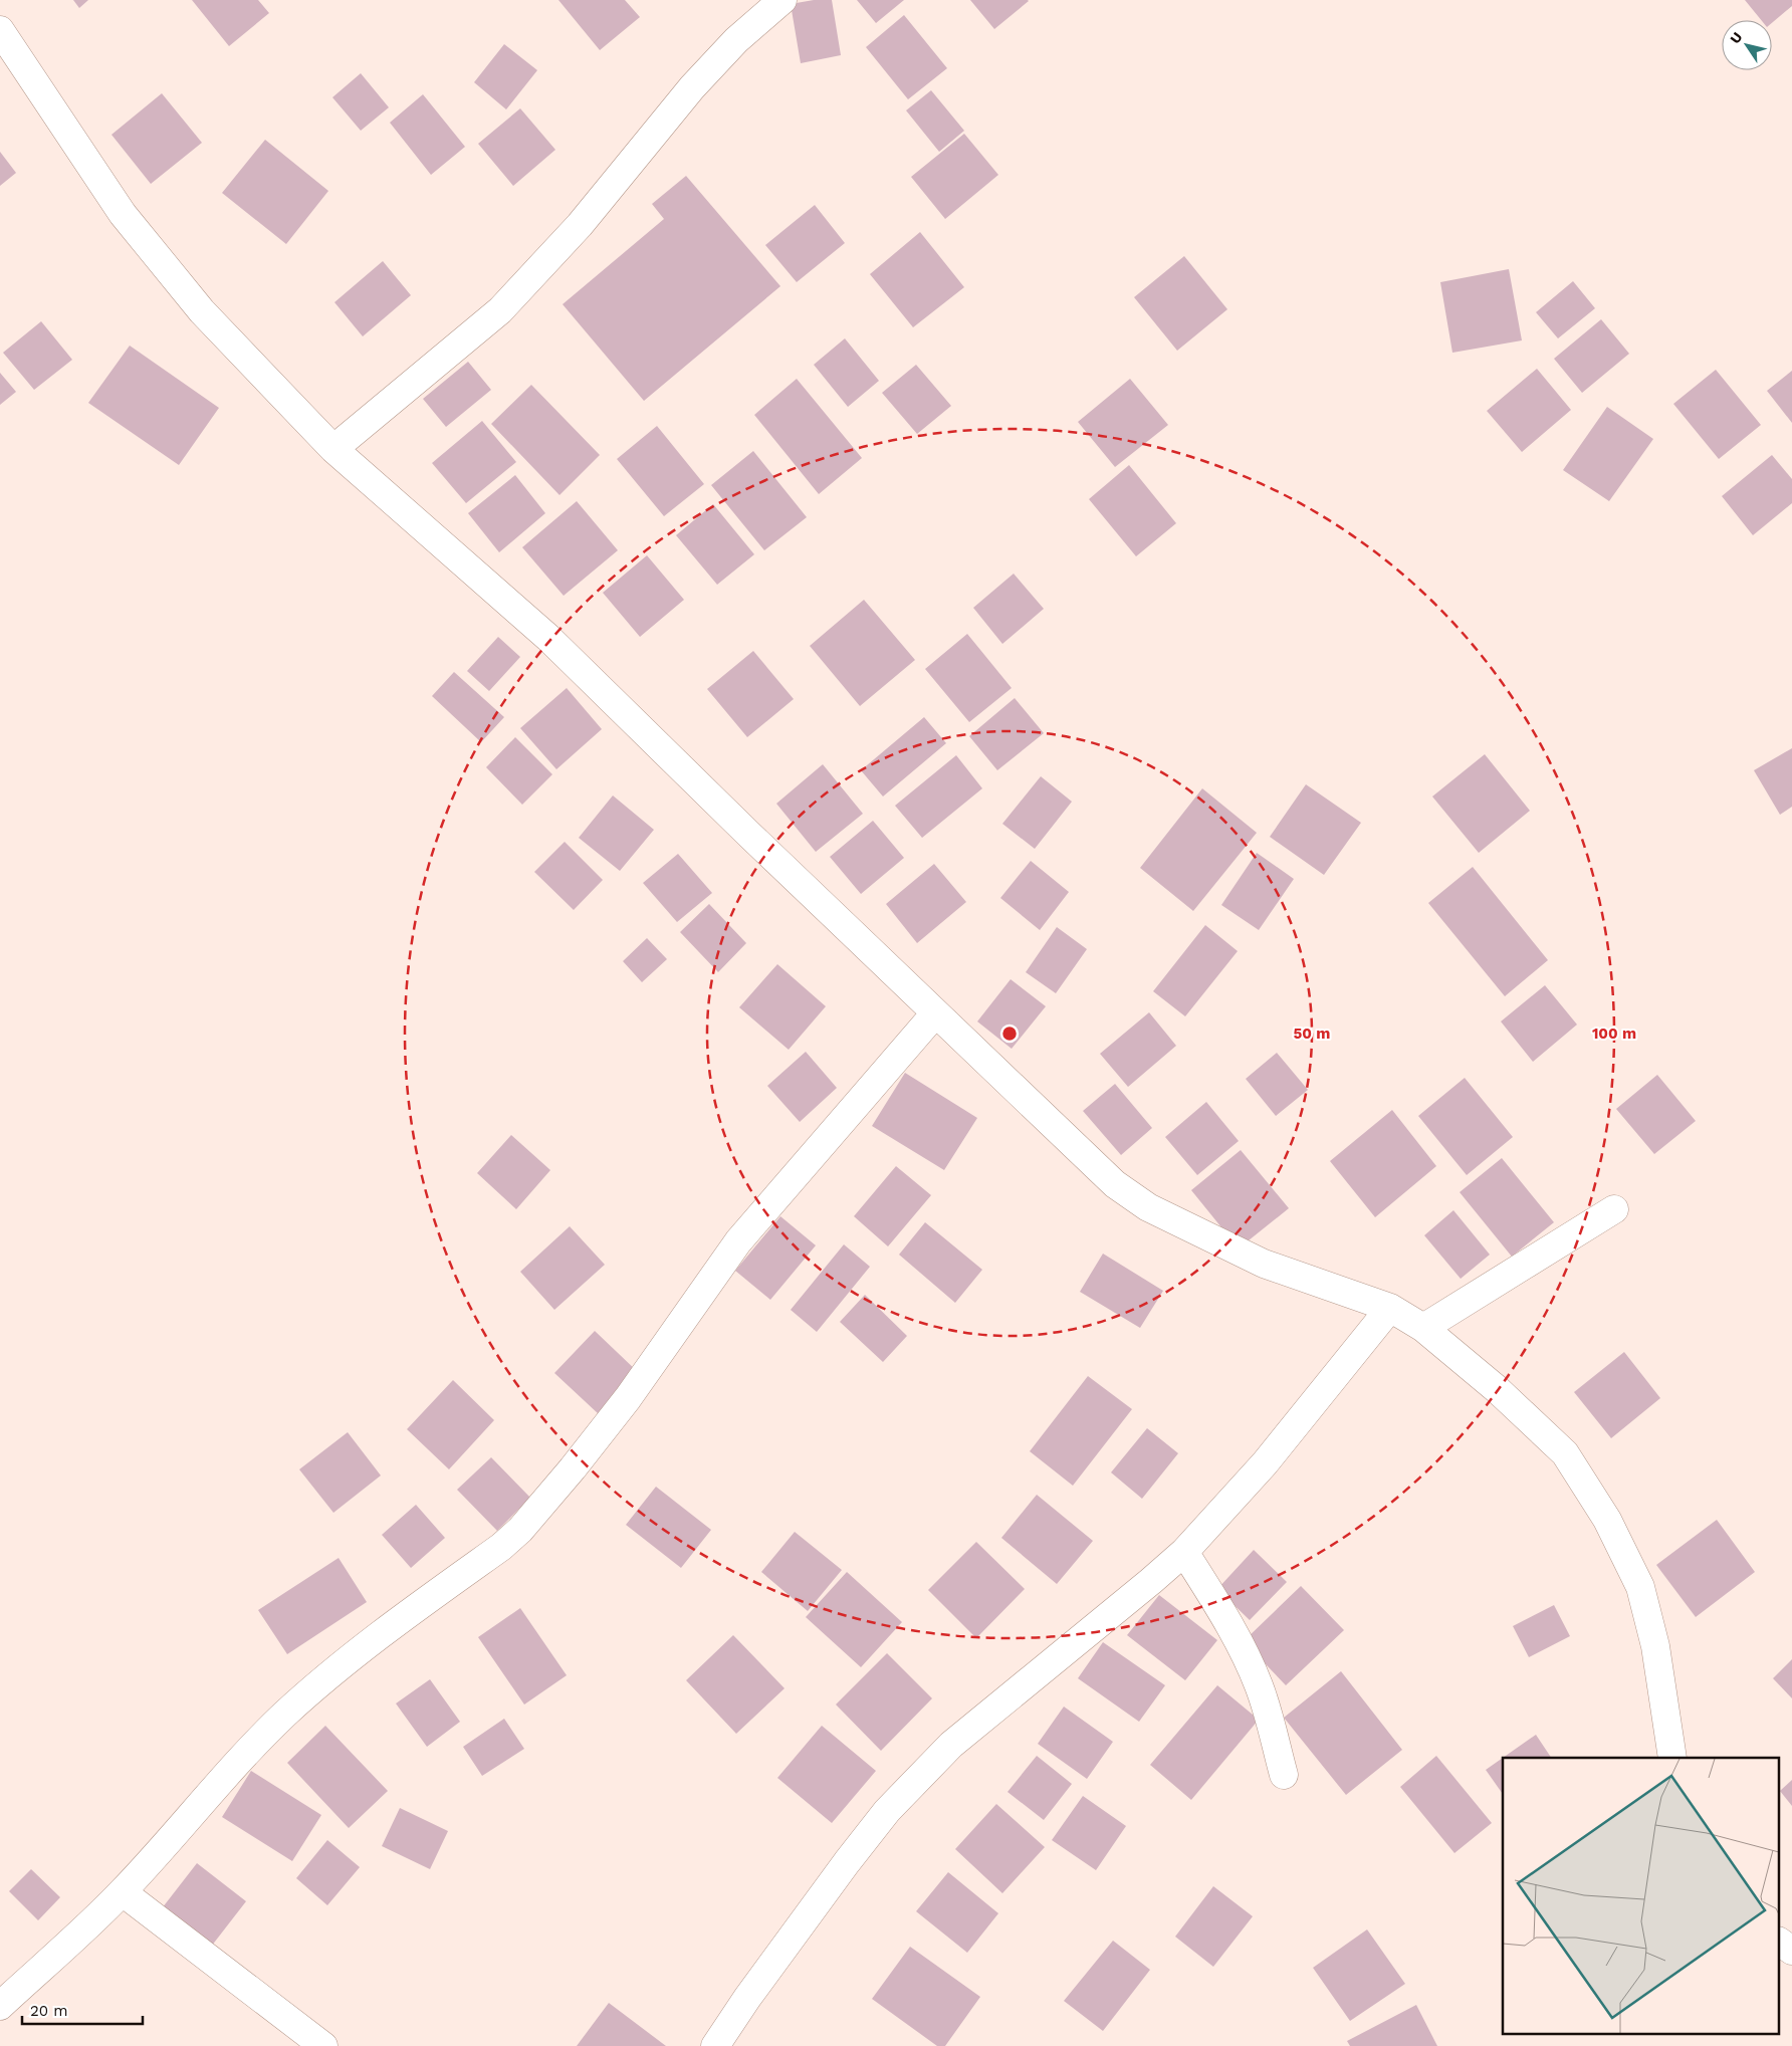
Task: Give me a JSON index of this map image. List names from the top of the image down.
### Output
{
  "scale_bar": "20 m",
  "north": "top left",
  "rings": ["50 m", "100 m"]
}
